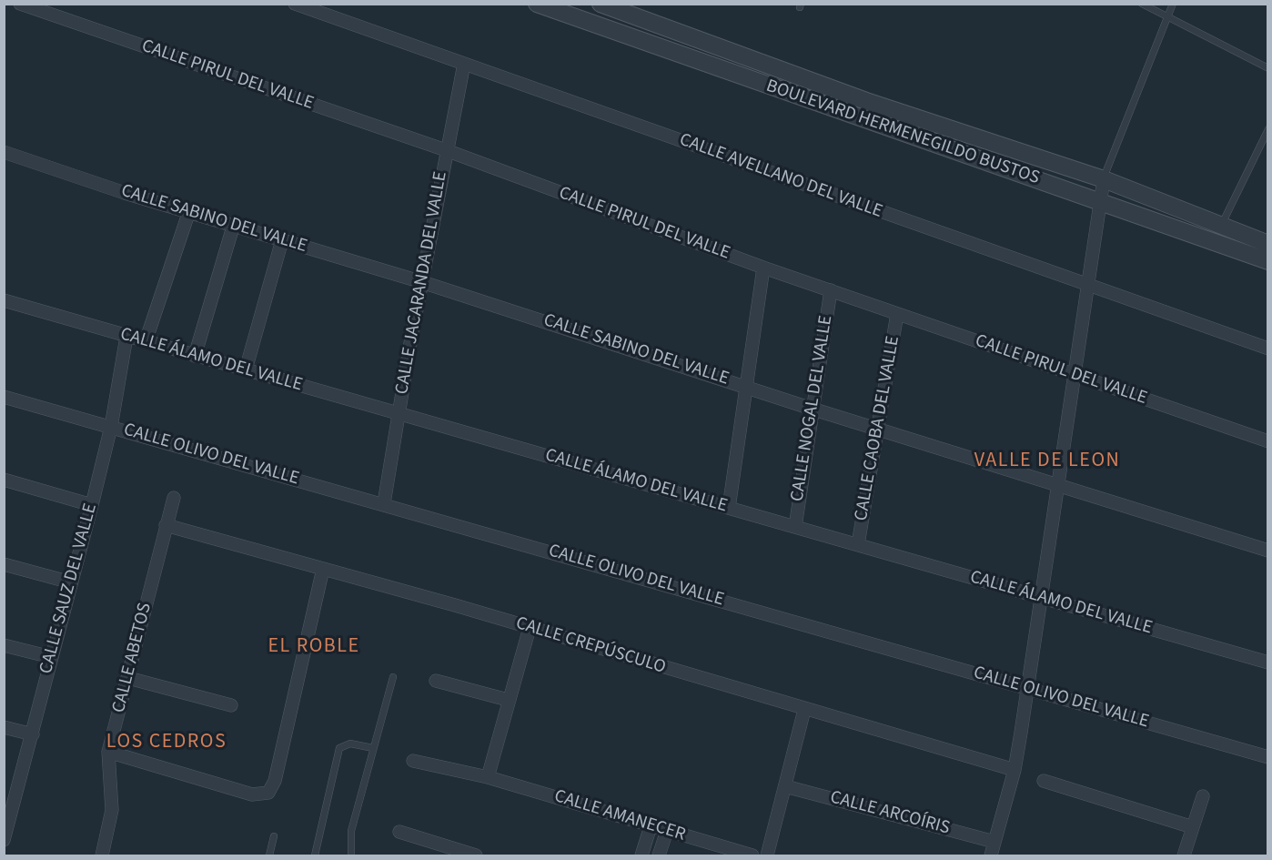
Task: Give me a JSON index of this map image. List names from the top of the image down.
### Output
{
  "streets": {
    "street": [
      "CALLE PIRUL DEL VALLE",
      "BOULEVARD HERMENEGILDO BUSTOS",
      "CALLE AVELLANO DEL VALLE",
      "CALLE SABINO DEL VALLE",
      "CALLE JACARANDA DEL VALLE",
      "CALLE ÁLAMO DEL VALLE",
      "CALLE NOGAL DEL VALLE",
      "CALLE CAOBA DEL VALLE",
      "CALLE OLIVO DEL VALLE",
      "CALLE SAUZ DEL VALLE",
      "CALLE CREPÚSCULO",
      "CALLE ABETOS",
      "CALLE ARCOÍRIS",
      "CALLE AMANECER"
    ]
  },
  "crossings": [
    ["CALLE PIRUL DEL VALLE", "CALLE JACARANDA DEL VALLE"],
    ["CALLE PIRUL DEL VALLE", "CALLE NOGAL DEL VALLE"],
    ["CALLE PIRUL DEL VALLE", "CALLE CAOBA DEL VALLE"],
    ["CALLE AVELLANO DEL VALLE", "CALLE JACARANDA DEL VALLE"],
    ["CALLE SABINO DEL VALLE", "CALLE JACARANDA DEL VALLE"],
    ["CALLE SABINO DEL VALLE", "CALLE NOGAL DEL VALLE"],
    ["CALLE SABINO DEL VALLE", "CALLE CAOBA DEL VALLE"],
    ["CALLE JACARANDA DEL VALLE", "CALLE ÁLAMO DEL VALLE"],
    ["CALLE JACARANDA DEL VALLE", "CALLE OLIVO DEL VALLE"],
    ["CALLE ÁLAMO DEL VALLE", "CALLE NOGAL DEL VALLE"],
    ["CALLE ÁLAMO DEL VALLE", "CALLE CAOBA DEL VALLE"],
    ["CALLE ÁLAMO DEL VALLE", "CALLE SAUZ DEL VALLE"],
    ["CALLE OLIVO DEL VALLE", "CALLE SAUZ DEL VALLE"],
    ["CALLE CREPÚSCULO", "CALLE ABETOS"]
  ],
  "districts": ["VALLE DE LEON", "EL ROBLE", "LOS CEDROS"]
}
